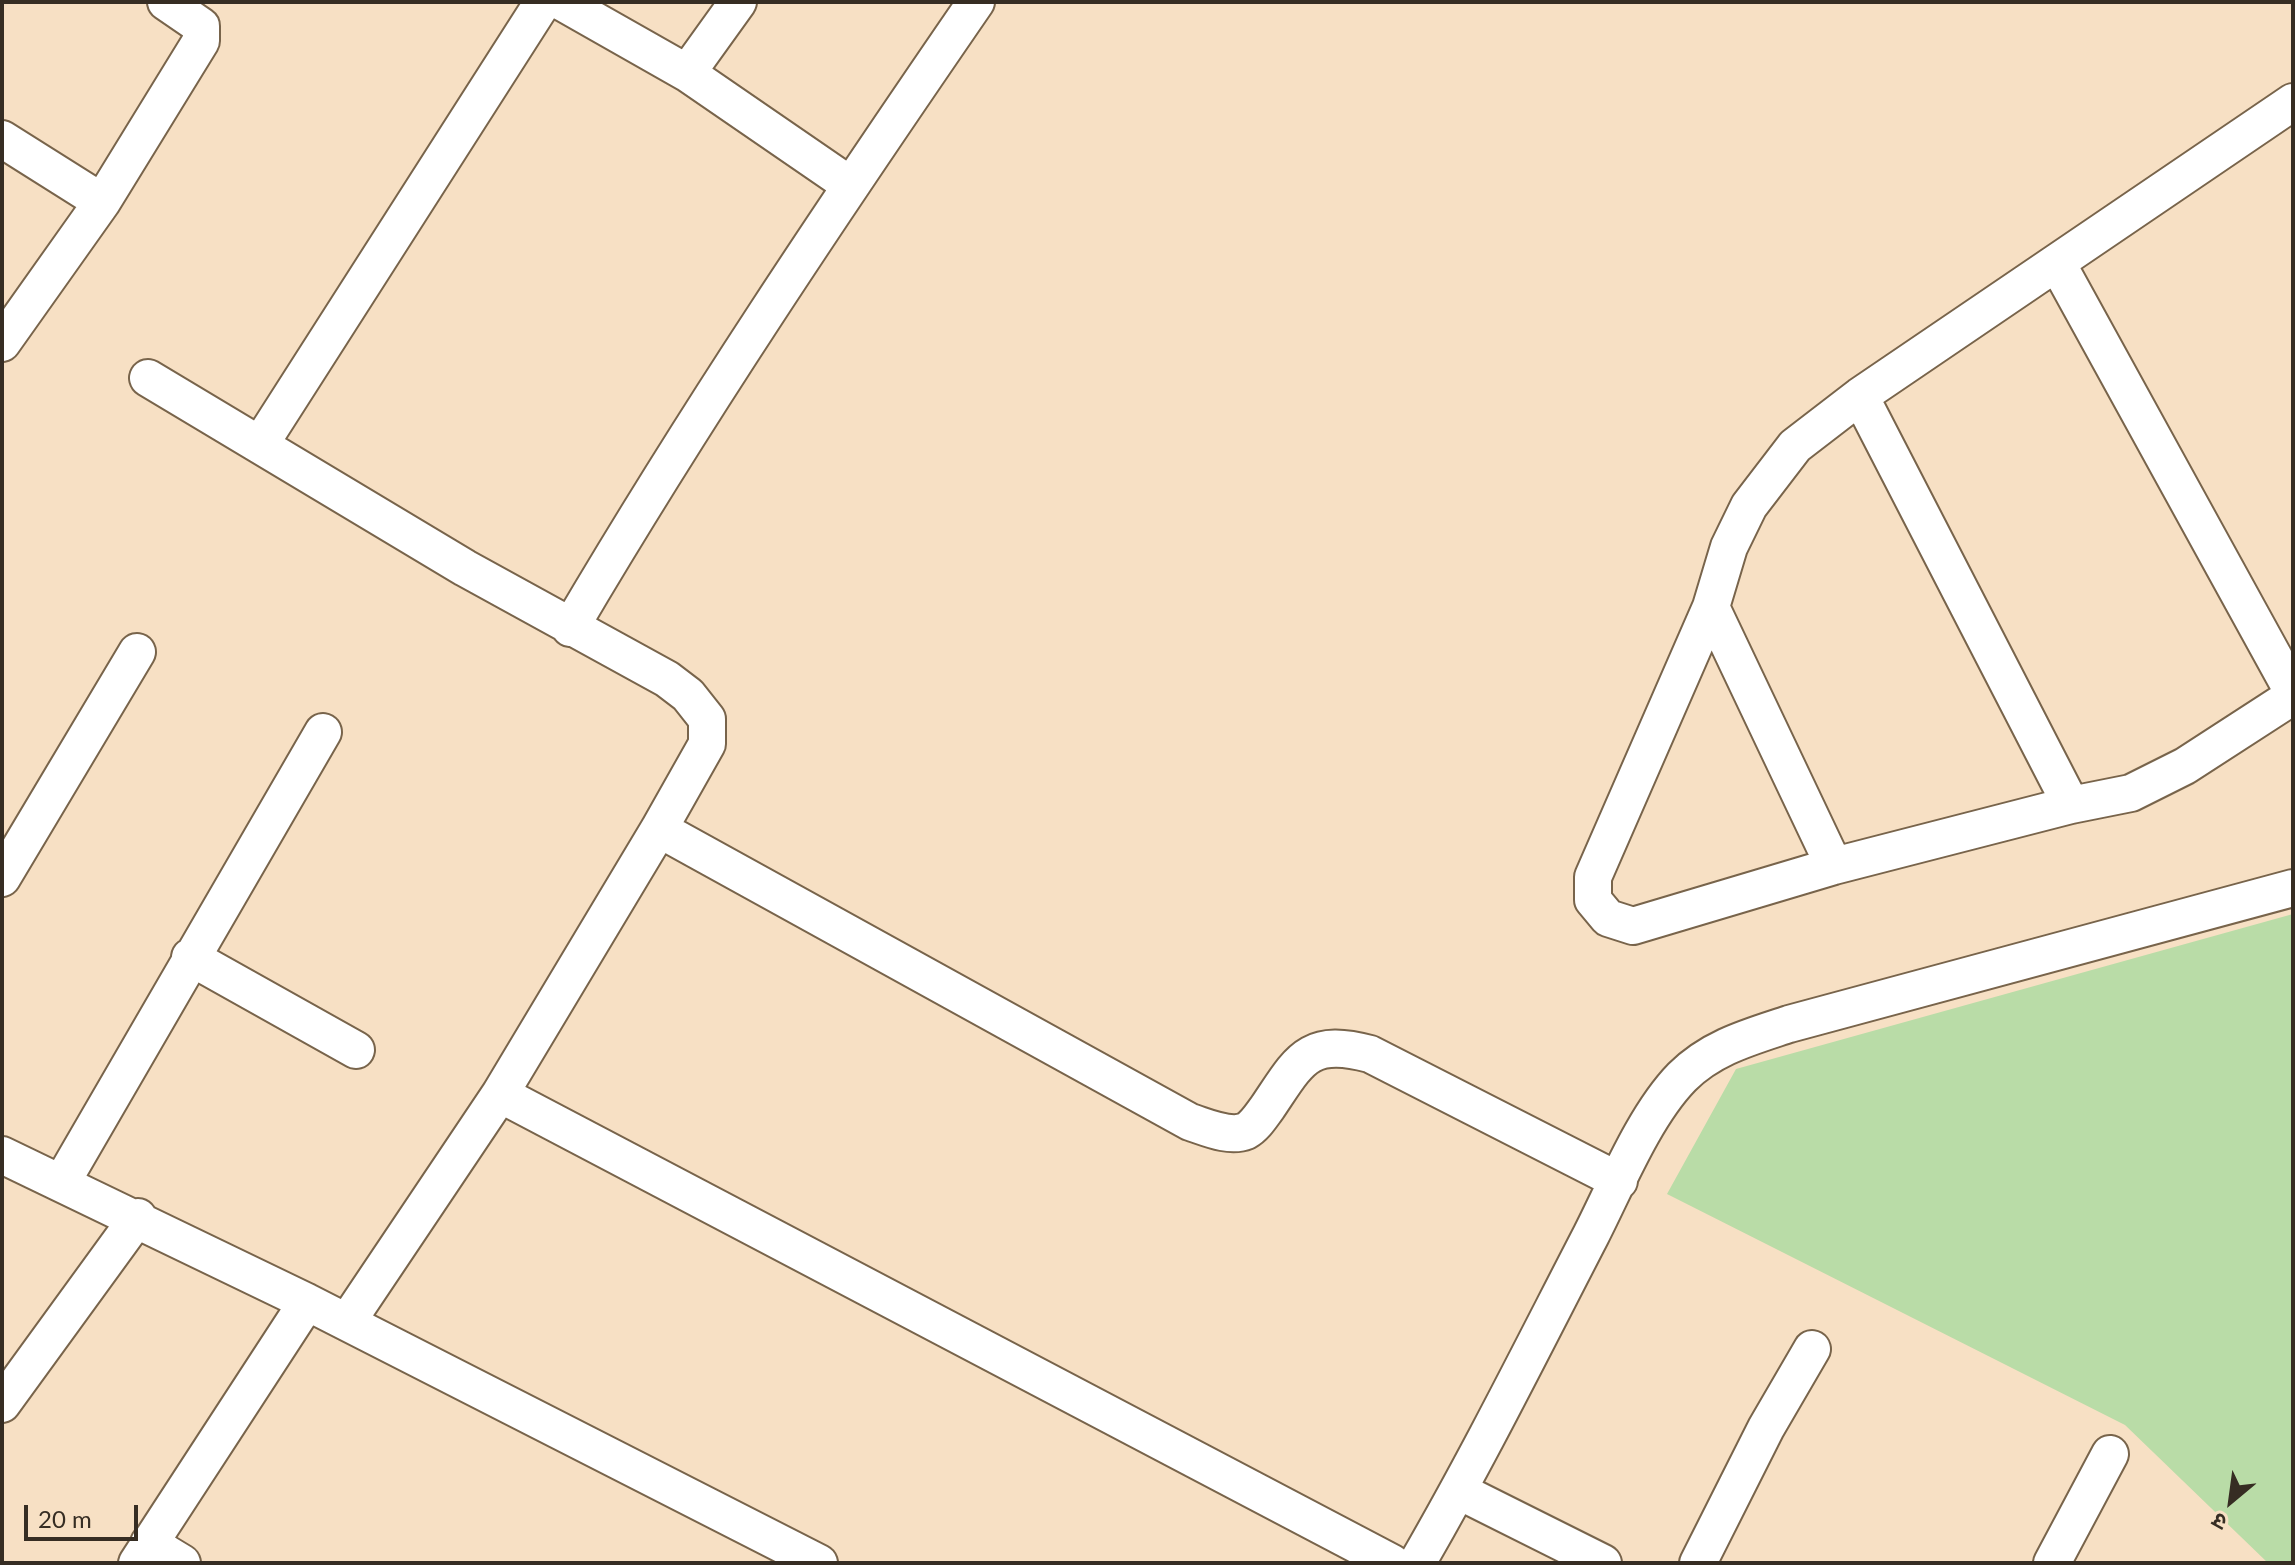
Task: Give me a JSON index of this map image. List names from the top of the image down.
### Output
{
  "scale_bar": "20 m",
  "north": "bottom left"
}
